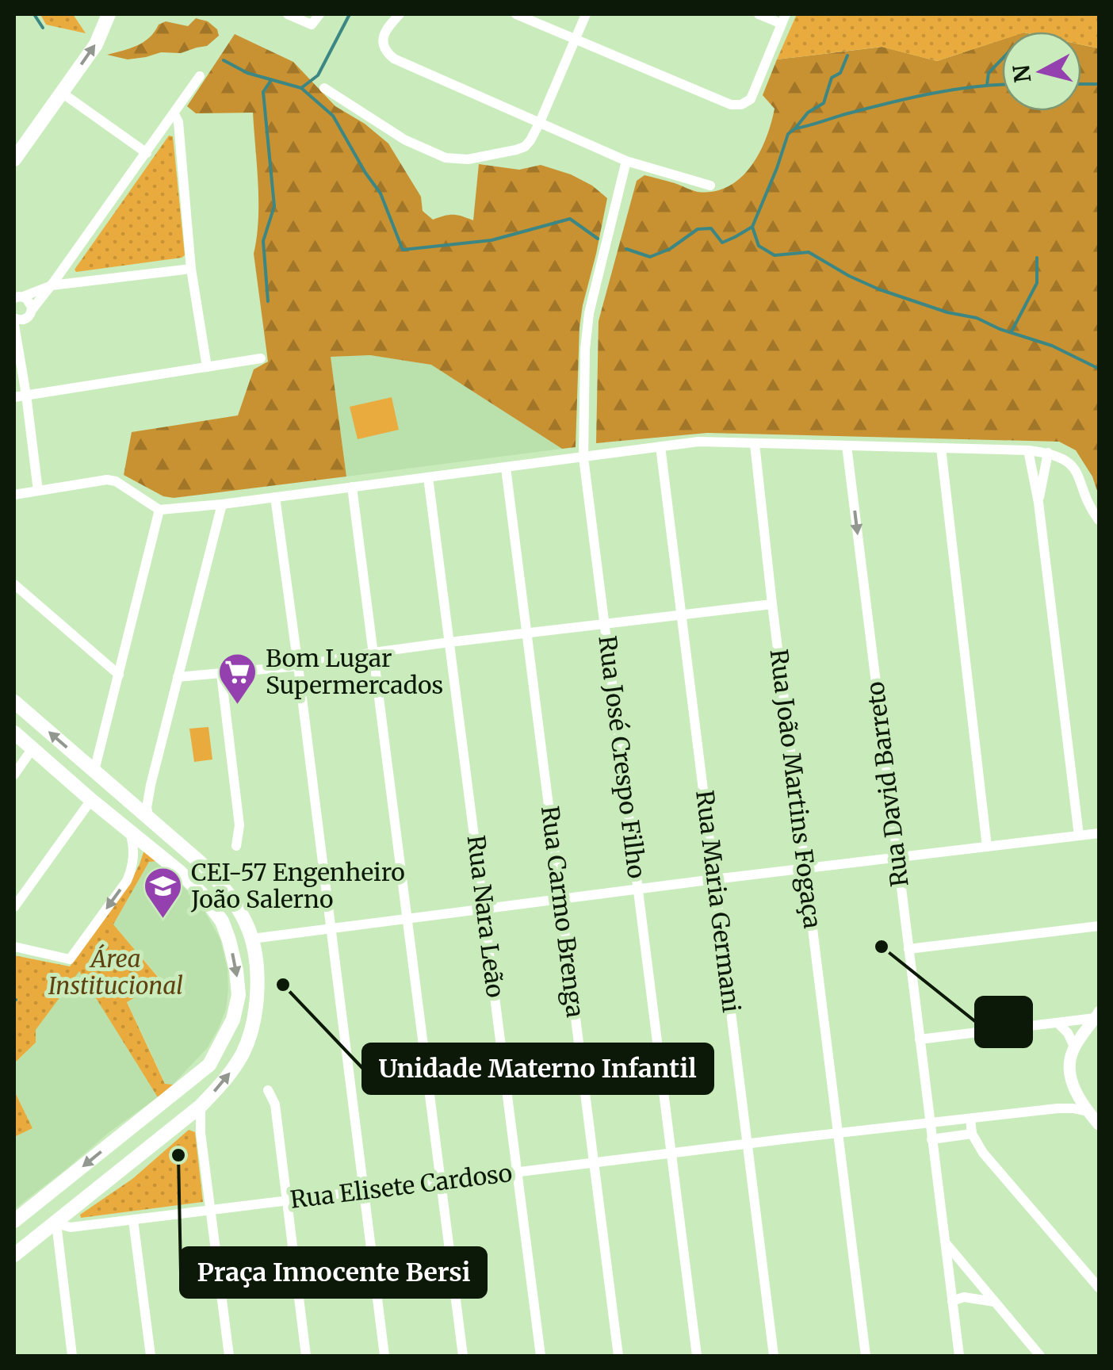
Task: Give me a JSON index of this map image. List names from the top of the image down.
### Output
{
  "streets": {
    "street": [
      "Rua José Crespo Filho",
      "Rua David Barreto",
      "Rua João Martins Fogaça",
      "Rua Maria Germani",
      "Rua Carmo Brenga",
      "Rua Nara Leão",
      "Rua Elisete Cardoso"
    ]
  },
  "crossings": [
    ["Rua José Crespo Filho", "Rua Elisete Cardoso"],
    ["Rua David Barreto", "Rua Elisete Cardoso"],
    ["Rua João Martins Fogaça", "Rua Elisete Cardoso"],
    ["Rua Maria Germani", "Rua Elisete Cardoso"],
    ["Rua Carmo Brenga", "Rua Elisete Cardoso"],
    ["Rua Nara Leão", "Rua Elisete Cardoso"]
  ],
  "one_way": ["Rua David Barreto"],
  "parks": ["Área Institucional"],
  "places": {
    "supermarket": ["Bom Lugar Supermercados"],
    "school or university": ["CEI-57 Engenheiro João Salerno"],
    "other": ["ㅤ", "Unidade Materno Infantil", "Praça Innocente Bersi"]
  },
  "north": "left"
}
